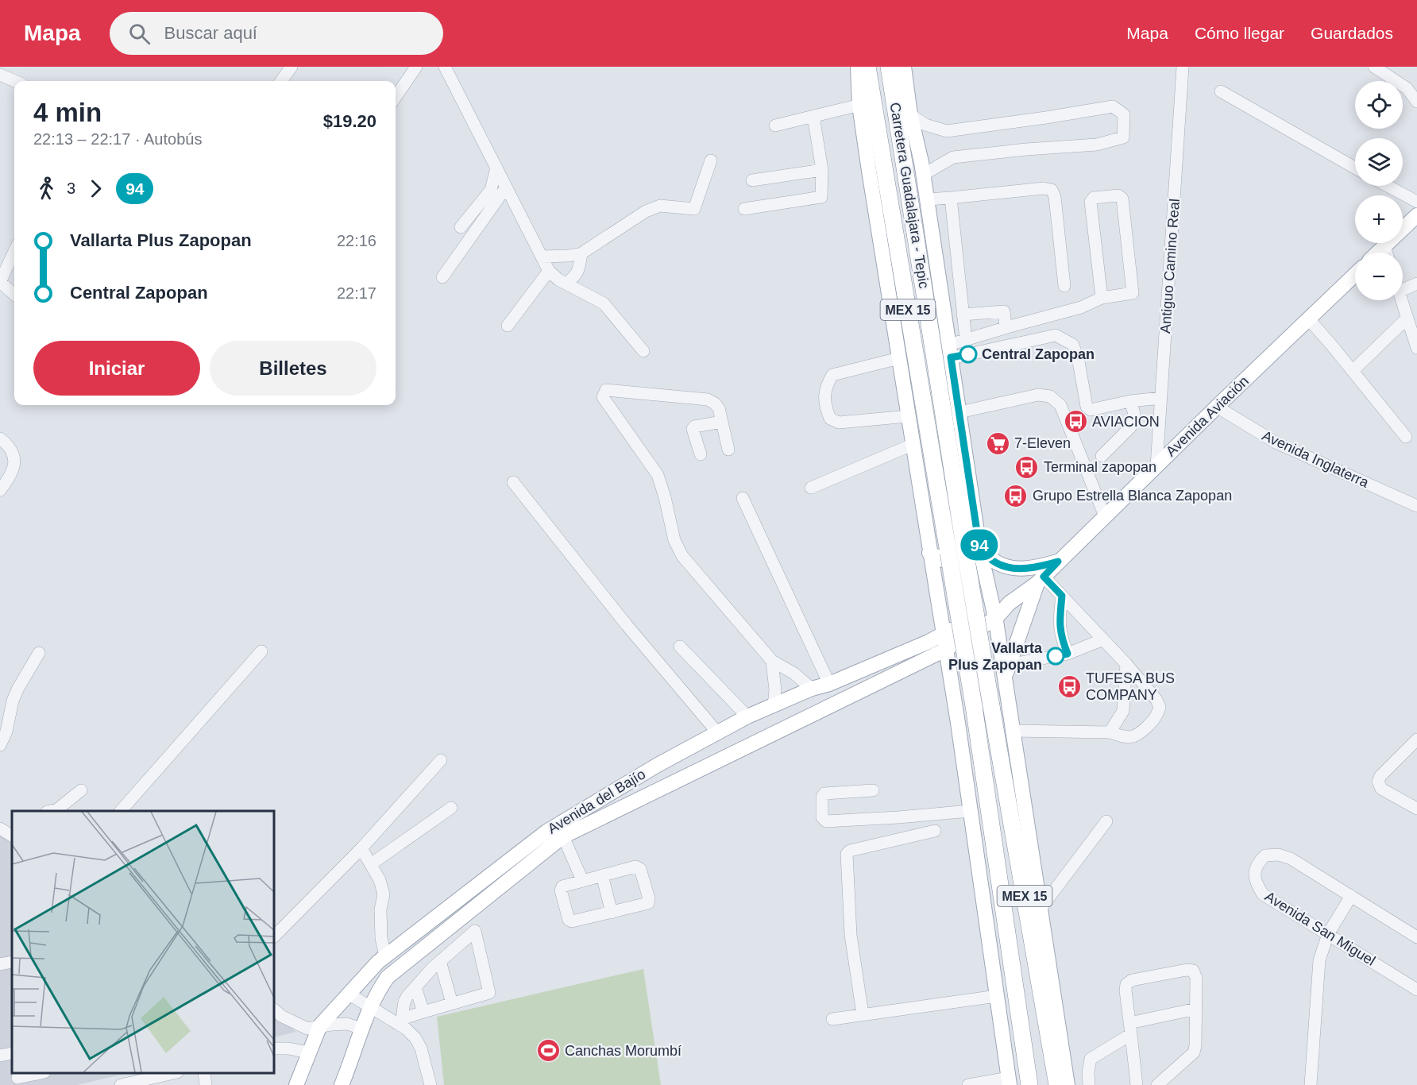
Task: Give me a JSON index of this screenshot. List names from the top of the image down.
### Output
{
  "streets": {
    "highway": ["Carretera Guadalajara - Tepic", "MEX 15"],
    "main road": ["Avenida Aviación", "Avenida del Bajío"],
    "street": ["Antiguo Camino Real", "Avenida Inglaterra", "Avenida San Miguel"]
  },
  "crossings": [
    ["Carretera Guadalajara - Tepic", "Avenida Aviación"],
    ["Antiguo Camino Real", "Avenida Aviación"],
    ["Avenida Aviación", "Avenida Inglaterra"],
    ["Avenida Aviación", "Avenida del Bajío"]
  ],
  "places": {
    "other": ["Central Zapopan", "Vallarta Plus Zapopan"],
    "bus stop": [
      "AVIACION",
      "Terminal zapopan",
      "Grupo Estrella Blanca Zapopan",
      "TUFESA BUS COMPANY"
    ],
    "supermarket": ["7-Eleven"],
    "sports": ["Canchas Morumbí"]
  },
  "lines": ["bus line 94"],
  "page": {
    "header": "Mapa",
    "search": "Buscar aquí",
    "nav": ["Mapa", "Cómo llegar", "Guardados"],
    "on_map": "94",
    "map_buttons": ["+", "−"],
    "heading": ["4 min", "22:13 – 22:17 · Autobús", "$19.20"],
    "legs": ["3", "94"],
    "list": [
      {
        "name": "Vallarta Plus Zapopan",
        "value": "22:16"
      },
      {
        "name": "Central Zapopan",
        "value": "22:17"
      }
    ],
    "buttons": ["Iniciar", "Billetes"]
  }
}
